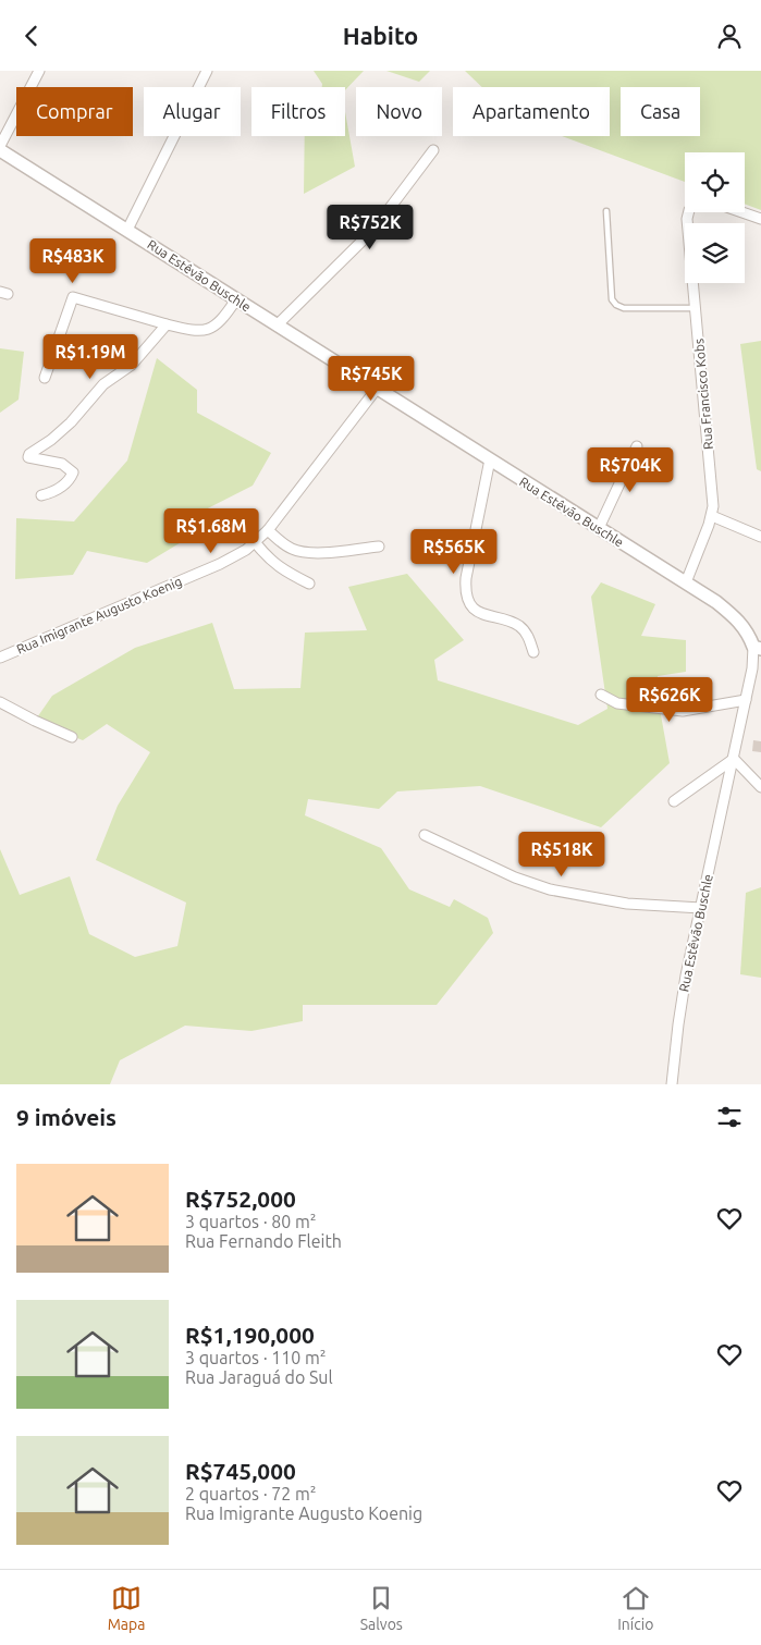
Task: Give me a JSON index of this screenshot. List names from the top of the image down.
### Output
{
  "streets": {
    "street": ["Rua Estêvão Buschle", "Rua Francisco Kobs", "Rua Imigrante Augusto Koenig"]
  },
  "crossings": [
    ["Rua Estêvão Buschle", "Rua Francisco Kobs"],
    ["Rua Estêvão Buschle", "Rua Imigrante Augusto Koenig"]
  ],
  "page": {
    "header": "Habito",
    "chip": [
      "Comprar",
      "Alugar",
      "Filtros",
      "Novo",
      "Apartamento",
      "Casa"
    ],
    "price": [
      "R$752K",
      "R$483K",
      "R$1.19M",
      "R$745K",
      "R$704K",
      "R$1.68M",
      "R$565K",
      "R$626K",
      "R$518K"
    ],
    "heading": "9 imóveis",
    "list": [
      {
        "name": "R$752,000",
        "note": "3 quartos · 80 m² · Rua Fernando Fleith"
      },
      {
        "name": "R$1,190,000",
        "note": "3 quartos · 110 m² · Rua Jaraguá do Sul"
      },
      {
        "name": "R$745,000",
        "note": "2 quartos · 72 m² · Rua Imigrante Augusto Koenig"
      }
    ],
    "tabs": ["Mapa", "Salvos", "Início"]
  }
}
